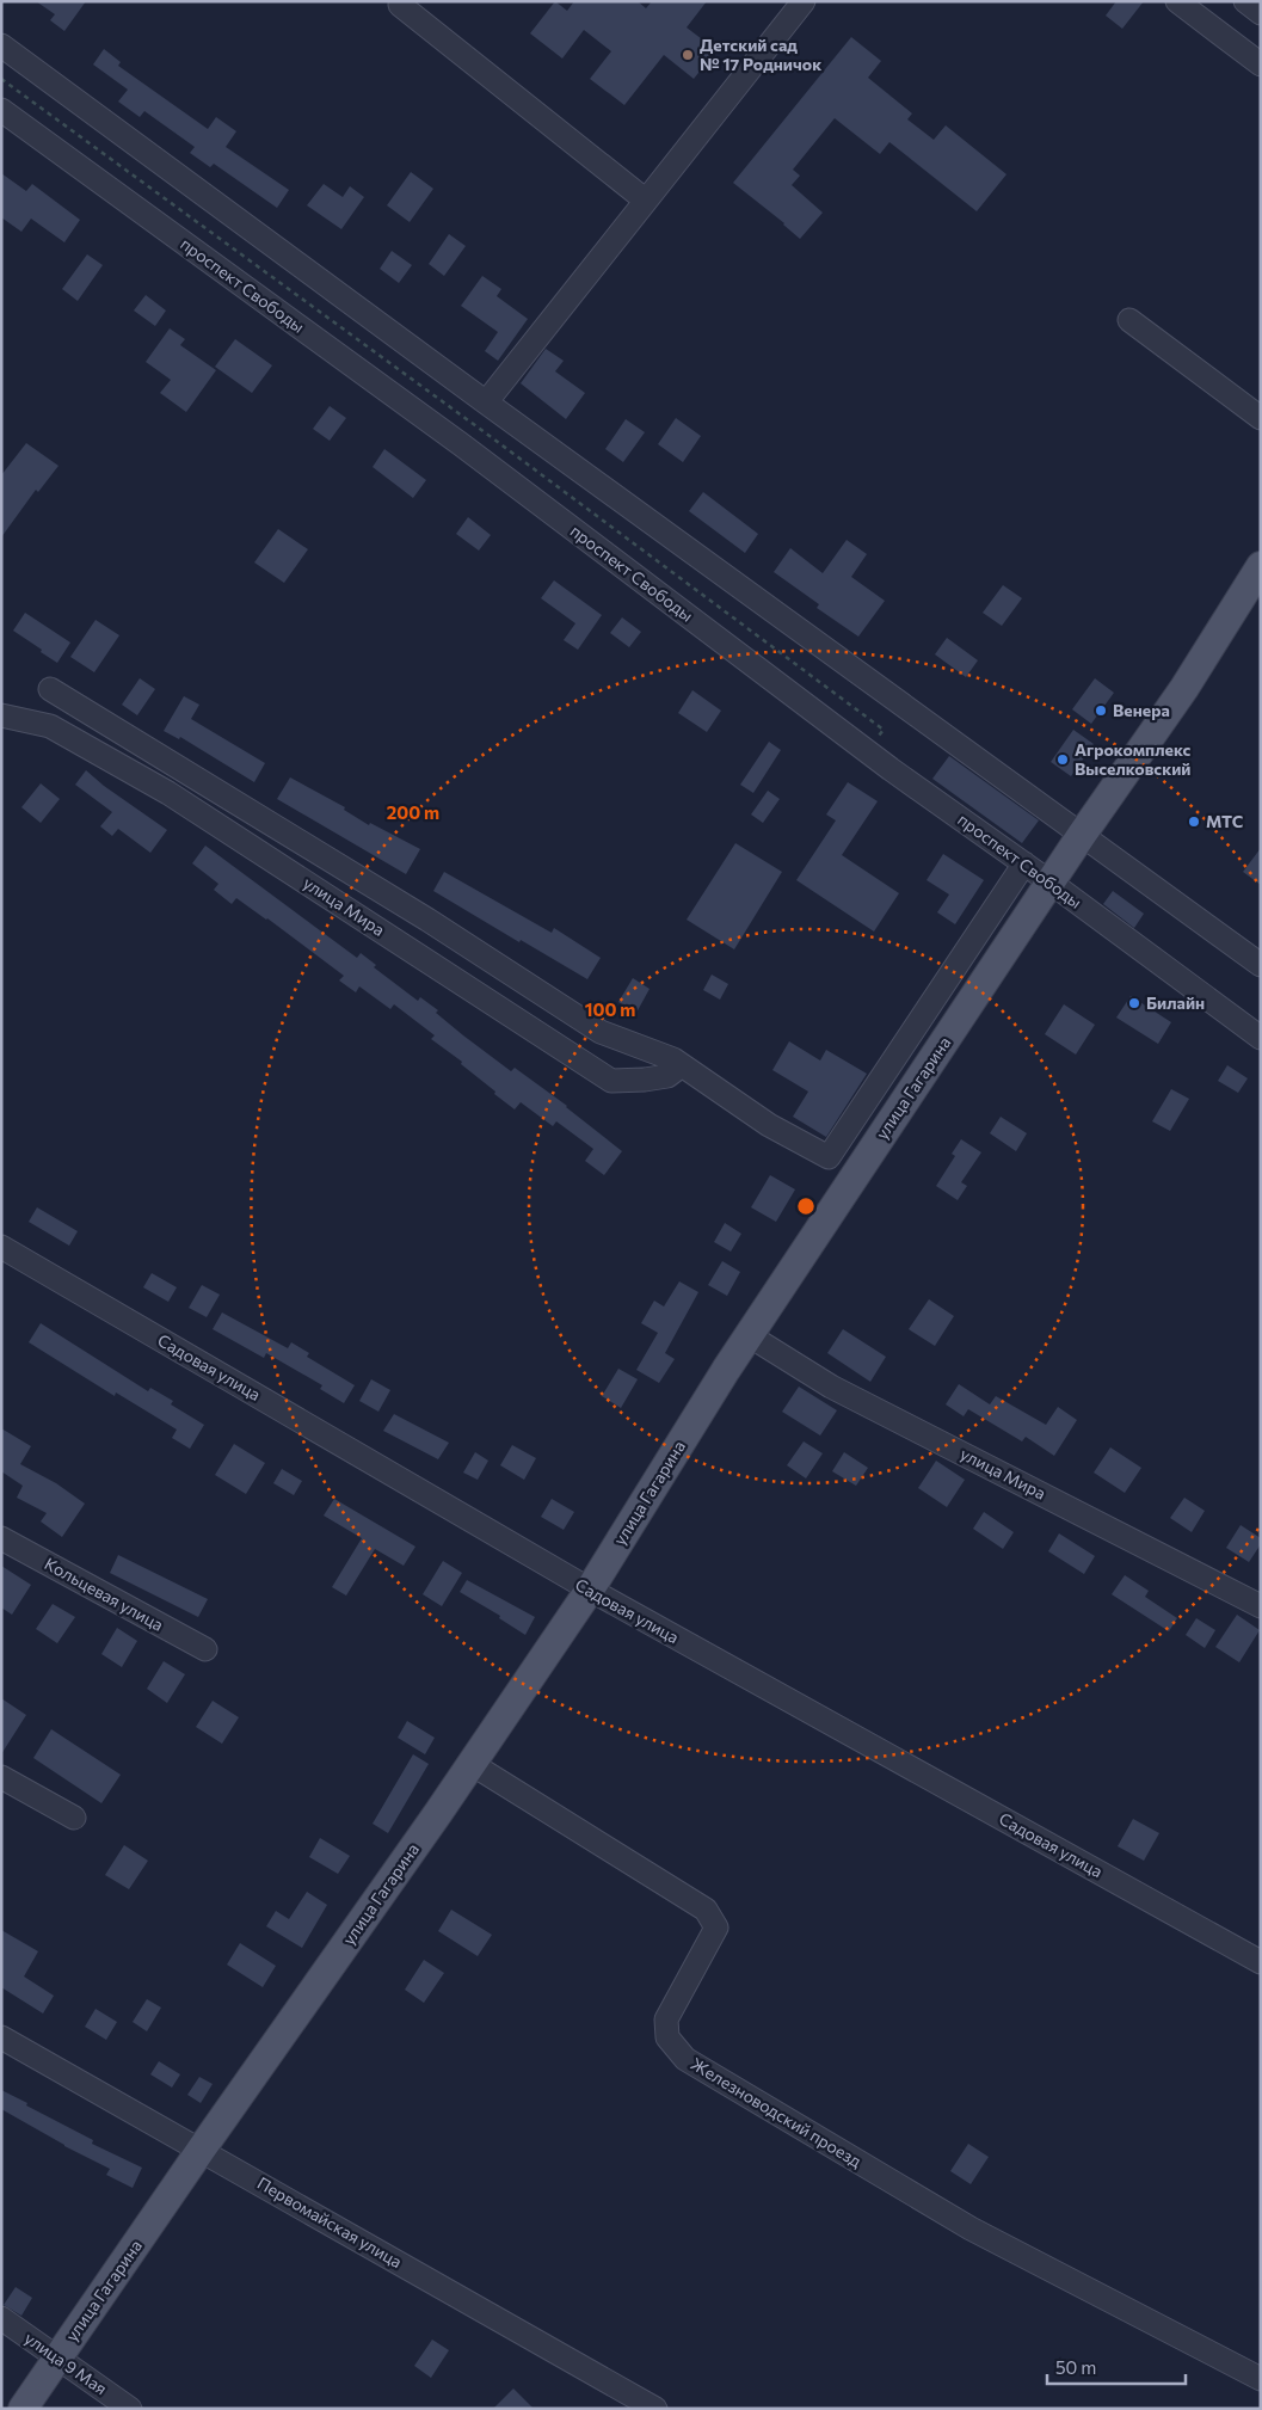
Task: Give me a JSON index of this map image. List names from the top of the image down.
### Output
{
  "streets": {
    "main road": ["улица Гагарина"],
    "street": [
      "проспект Свободы",
      "улица Мира",
      "Садовая улица",
      "Кольцевая улица",
      "Железноводский проезд",
      "Первомайская улица",
      "улица 9 Мая"
    ]
  },
  "crossings": [
    ["проспект Свободы", "улица Мира"],
    ["проспект Свободы", "улица Гагарина"],
    ["улица Мира", "улица Гагарина"],
    ["улица Гагарина", "Садовая улица"],
    ["улица Гагарина", "Железноводский проезд"],
    ["улица Гагарина", "Первомайская улица"],
    ["улица Гагарина", "улица 9 Мая"]
  ],
  "places": [
    "Детский сад № 17 Родничок",
    "Венера",
    "Агрокомплекс Выселковский",
    "МТС",
    "Билайн"
  ],
  "scale_bar": "50 m",
  "rings": ["200 m", "100 m"]
}
